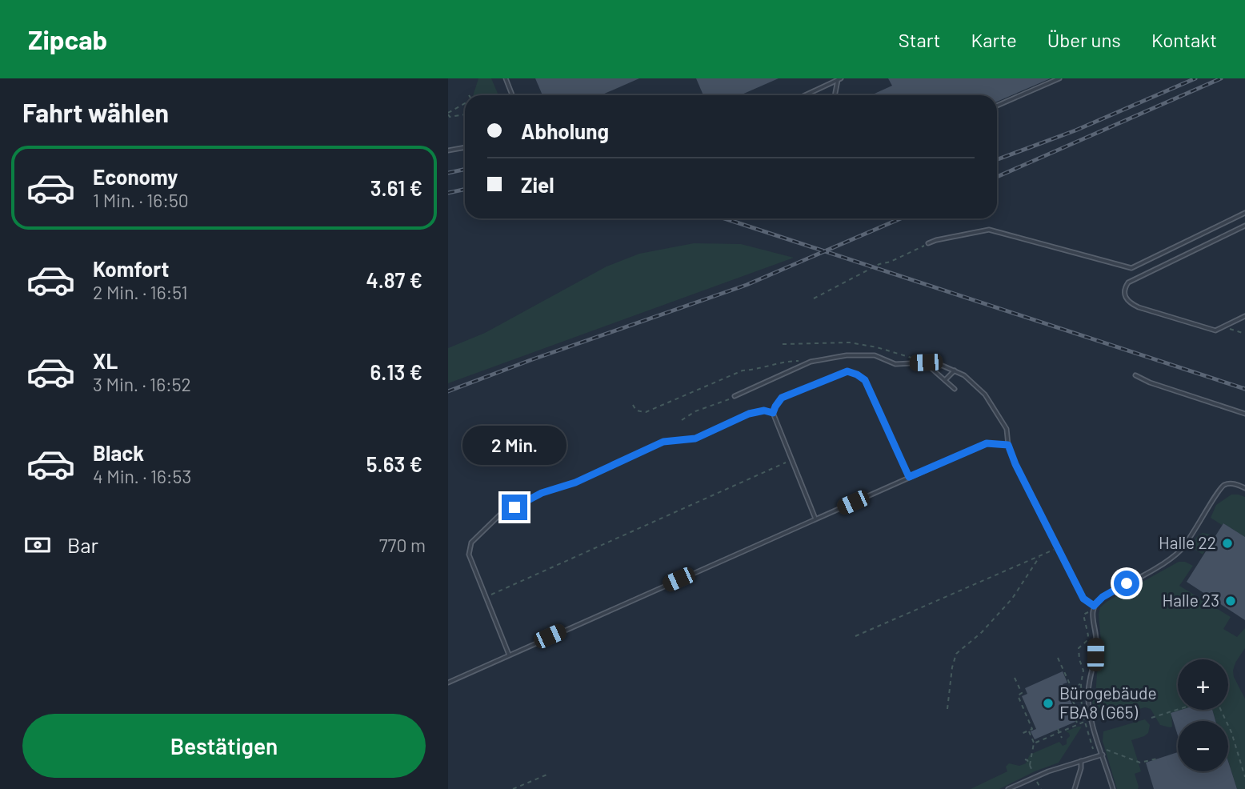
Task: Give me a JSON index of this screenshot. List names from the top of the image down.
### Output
{
  "places": ["Halle 22", "Halle 23", "Bürogebäude FBA8 (G65)"],
  "page": {
    "header": "Zipcab",
    "nav": [
      "Start",
      "Karte",
      "Über uns",
      "Kontakt"
    ],
    "heading": "Fahrt wählen",
    "banner": ["Abholung", "Ziel"],
    "list": [
      {
        "name": "Economy",
        "note": "1 Min. · 16:50",
        "value": "3.61 €"
      },
      {
        "name": "Komfort",
        "note": "2 Min. · 16:51",
        "value": "4.87 €"
      },
      {
        "name": "XL",
        "note": "3 Min. · 16:52",
        "value": "6.13 €"
      },
      {
        "name": "Black",
        "note": "4 Min. · 16:53",
        "value": "5.63 €"
      }
    ],
    "bubble": "2 Min.",
    "pay": ["Bar", "770 m"],
    "map_buttons": ["+", "−"],
    "buttons": "Bestätigen"
  }
}
